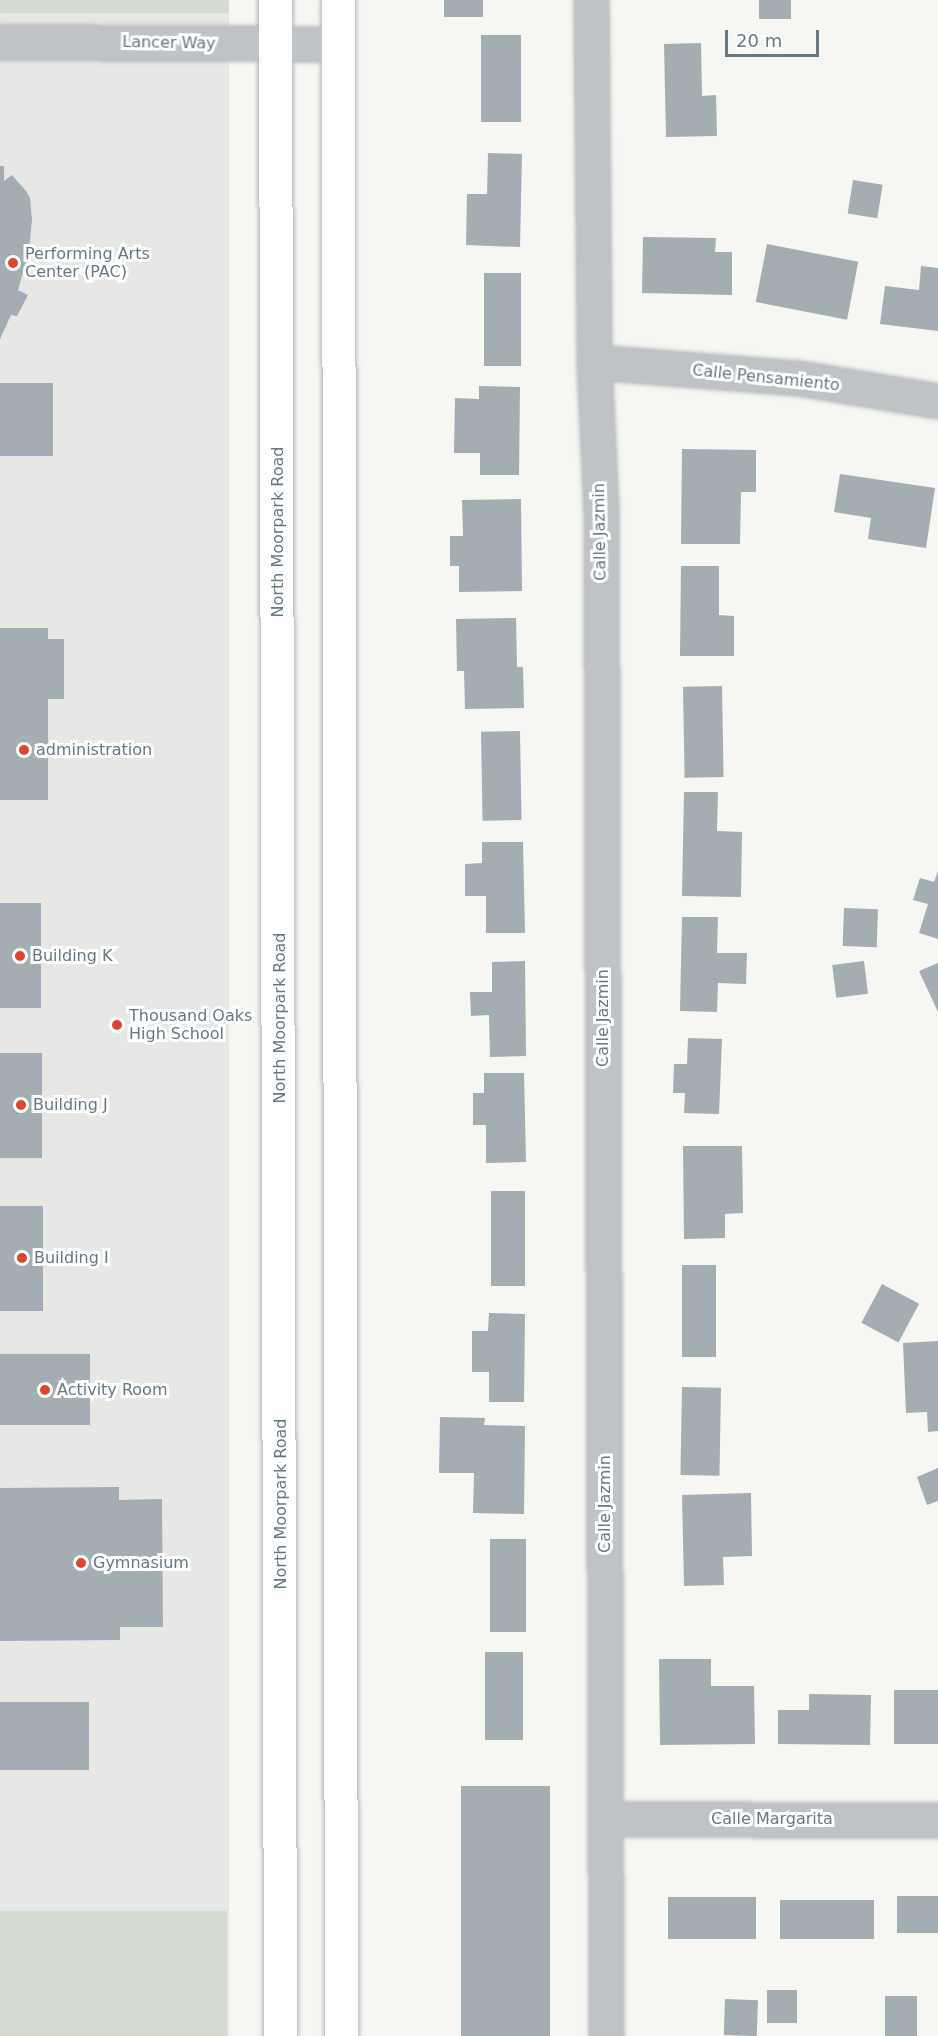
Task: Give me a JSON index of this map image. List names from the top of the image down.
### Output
{
  "streets": {
    "main road": ["North Moorpark Road"],
    "street": [
      "Lancer Way",
      "Calle Pensamiento",
      "Calle Jazmin",
      "Calle Margarita"
    ]
  },
  "crossings": [
    ["Lancer Way", "North Moorpark Road"],
    ["Calle Pensamiento", "Calle Jazmin"],
    ["Calle Jazmin", "Calle Margarita"]
  ],
  "places": [
    "Performing Arts Center (PAC)",
    "administration",
    "Building K",
    "Thousand Oaks High School",
    "Building J",
    "Building I",
    "Activity Room",
    "Gymnasium"
  ],
  "scale_bar": "20 m"
}
